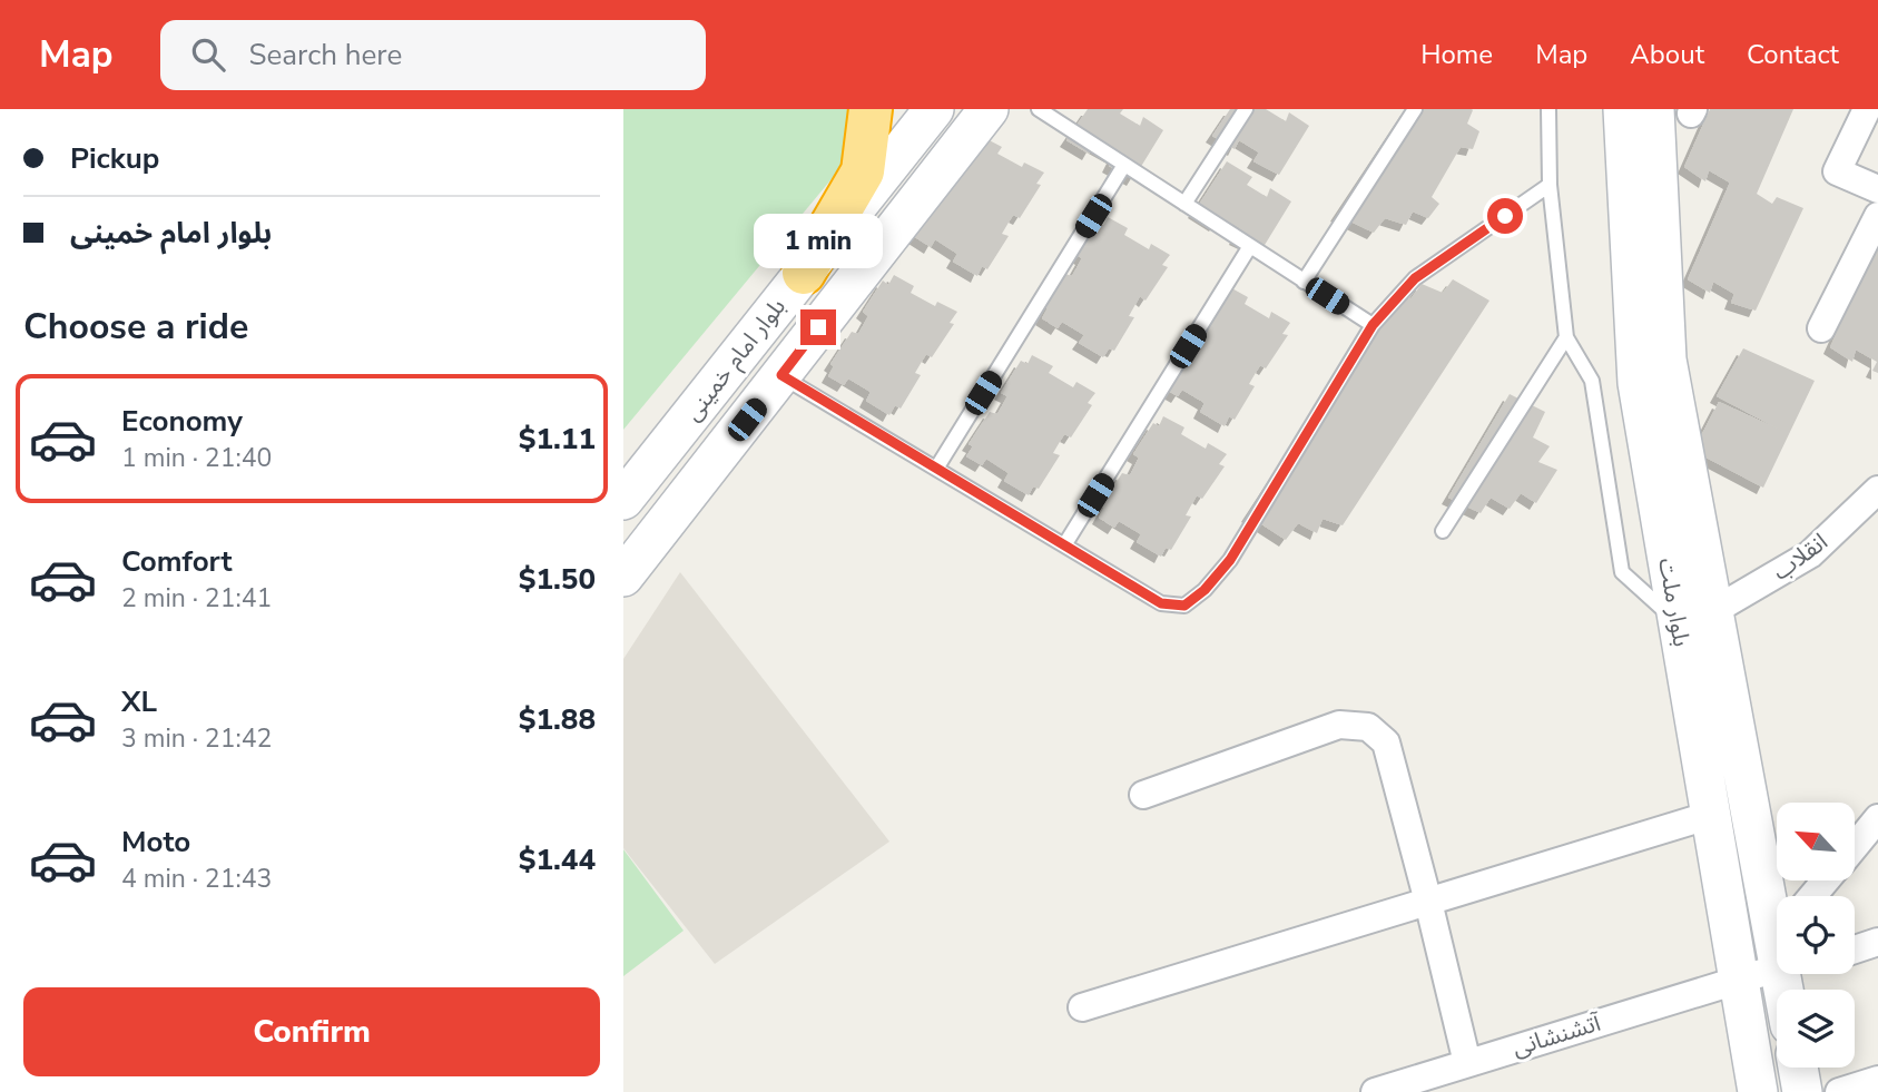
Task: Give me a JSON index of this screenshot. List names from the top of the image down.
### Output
{
  "streets": {
    "street": [
      "بلوار امام خمینی",
      "انقلاب",
      "بلوار ملت",
      "آتشنشانی"
    ]
  },
  "crossings": [
    ["انقلاب", "بلوار ملت"],
    ["بلوار ملت", "آتشنشانی"]
  ],
  "north": "top left",
  "page": {
    "header": "Map",
    "search": "Search here",
    "nav": [
      "Home",
      "Map",
      "About",
      "Contact"
    ],
    "banner": ["Pickup", "بلوار امام خمینی"],
    "bubble": "1 min",
    "heading": "Choose a ride",
    "list": [
      {
        "name": "Economy",
        "note": "1 min · 21:40",
        "value": "$1.11"
      },
      {
        "name": "Comfort",
        "note": "2 min · 21:41",
        "value": "$1.50"
      },
      {
        "name": "XL",
        "note": "3 min · 21:42",
        "value": "$1.88"
      },
      {
        "name": "Moto",
        "note": "4 min · 21:43",
        "value": "$1.44"
      }
    ],
    "buttons": "Confirm"
  }
}
